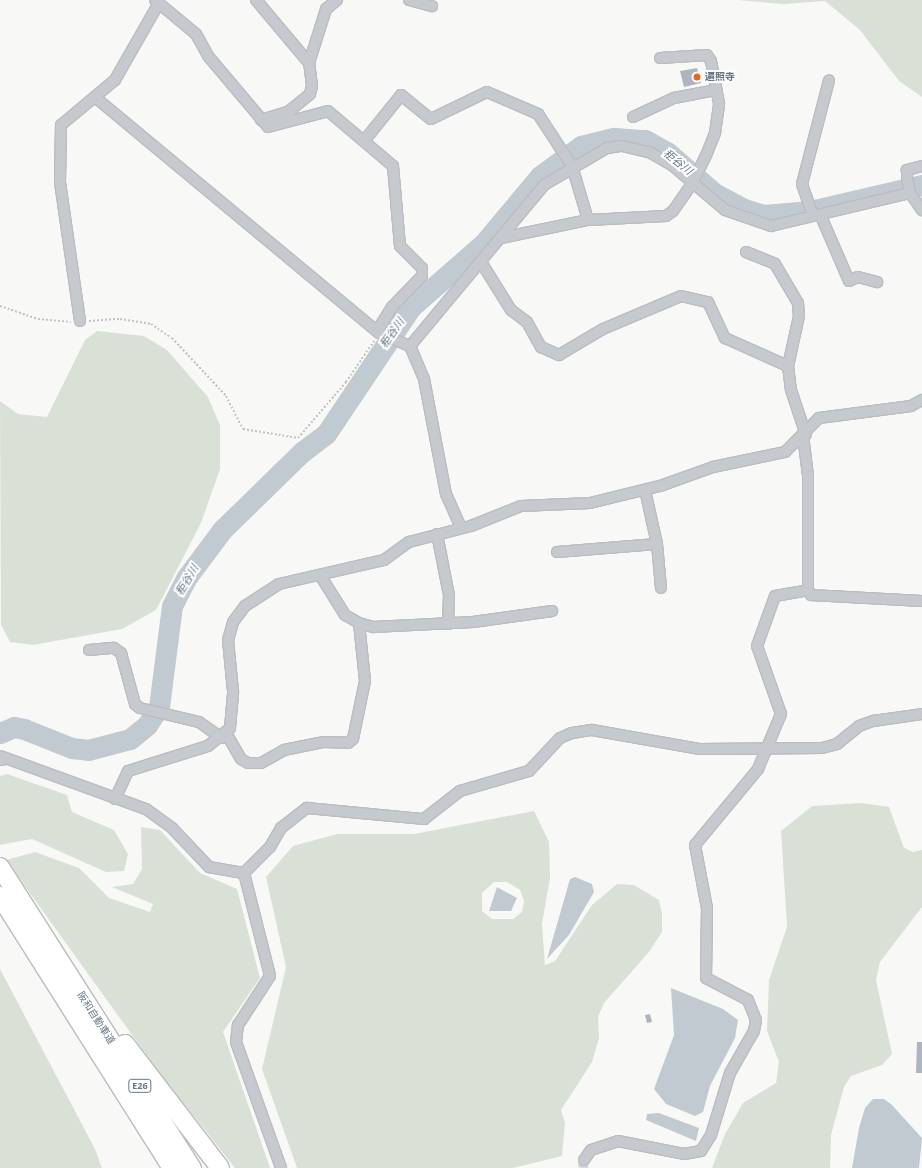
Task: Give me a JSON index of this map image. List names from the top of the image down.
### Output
{
  "streets": {
    "highway": ["阪和自動車道", "E26"]
  },
  "water": ["秬谷川"],
  "places": ["遍照寺"]
}
